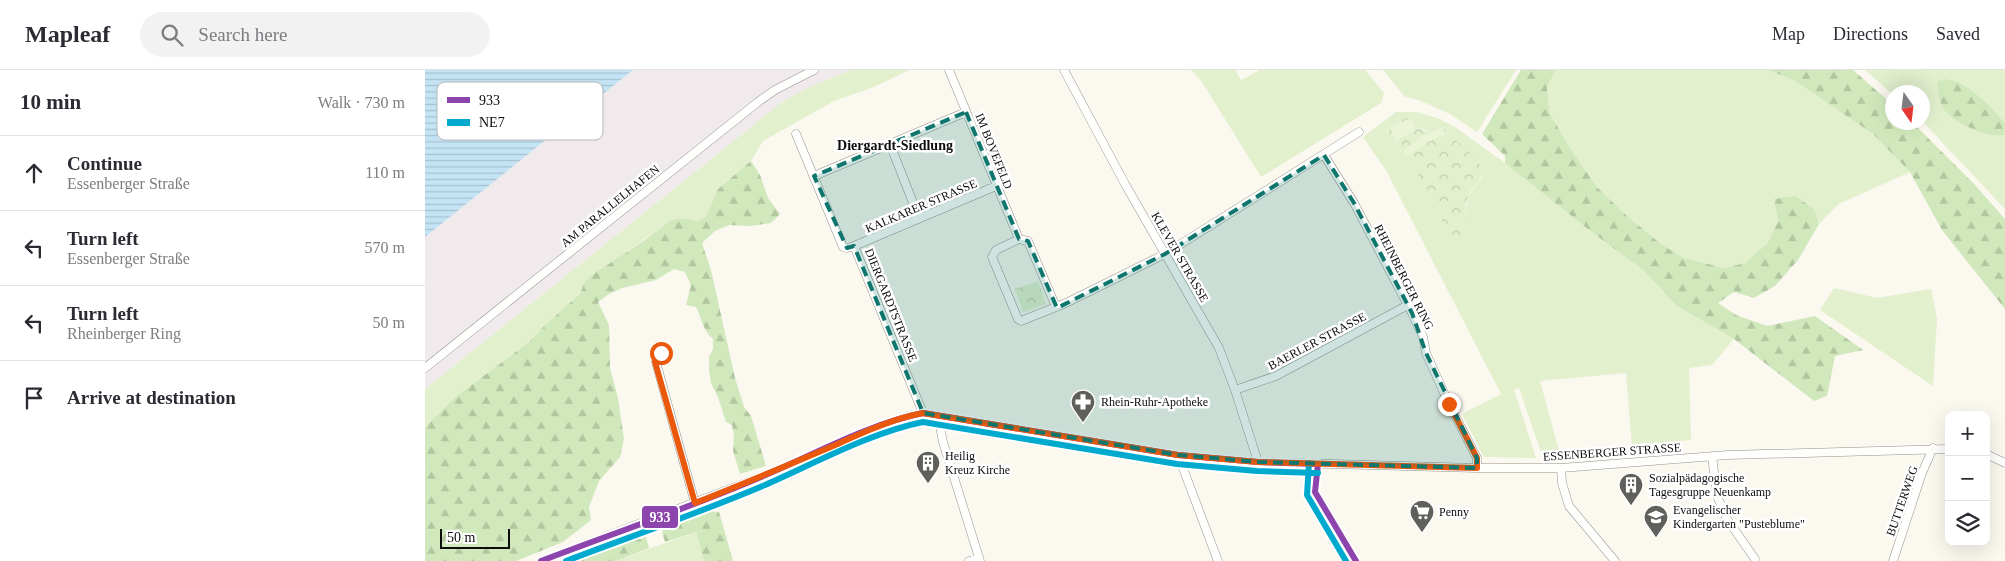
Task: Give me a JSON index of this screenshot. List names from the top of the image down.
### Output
{
  "streets": {
    "street": [
      "IM BOVEFELD",
      "AM PARALLELHAFEN",
      "KALKARER STRASSE",
      "KLEVER STRASSE",
      "RHEINBERGER RING",
      "DIERGARDTSTRASSE",
      "BAERLER STRASSE",
      "ESSENBERGER STRASSE",
      "BUTTERWEG"
    ]
  },
  "crossings": [
    ["IM BOVEFELD", "KALKARER STRASSE"],
    ["KALKARER STRASSE", "DIERGARDTSTRASSE"],
    ["KLEVER STRASSE", "BAERLER STRASSE"],
    ["KLEVER STRASSE", "ESSENBERGER STRASSE"],
    ["RHEINBERGER RING", "BAERLER STRASSE"],
    ["RHEINBERGER RING", "ESSENBERGER STRASSE"],
    ["DIERGARDTSTRASSE", "ESSENBERGER STRASSE"],
    ["ESSENBERGER STRASSE", "BUTTERWEG"]
  ],
  "districts": ["Diergardt-Siedlung"],
  "places": {
    "pharmacy": ["Rhein-Ruhr-Apotheke"],
    "building": ["Heilig Kreuz Kirche", "Sozialpädagogische Tagesgruppe Neuenkamp"],
    "supermarket": ["Penny"],
    "school or university": ["Evangelischer Kindergarten \"Pusteblume\""]
  },
  "lines": ["transit line 933", "transit line NE7"],
  "legend": ["933", "NE7"],
  "scale_bar": "50 m",
  "north": "bottom",
  "page": {
    "header": "Mapleaf",
    "search": "Search here",
    "nav": ["Map", "Directions", "Saved"],
    "heading": ["10 min", "Walk · 730 m"],
    "list": [
      ["Continue", "Essenberger Straße", "110 m"],
      ["Turn left", "Essenberger Straße", "570 m"],
      ["Turn left", "Rheinberger Ring", "50 m"],
      "Arrive at destination"
    ],
    "map_buttons": ["+", "−"],
    "scale": "50 m"
  }
}
